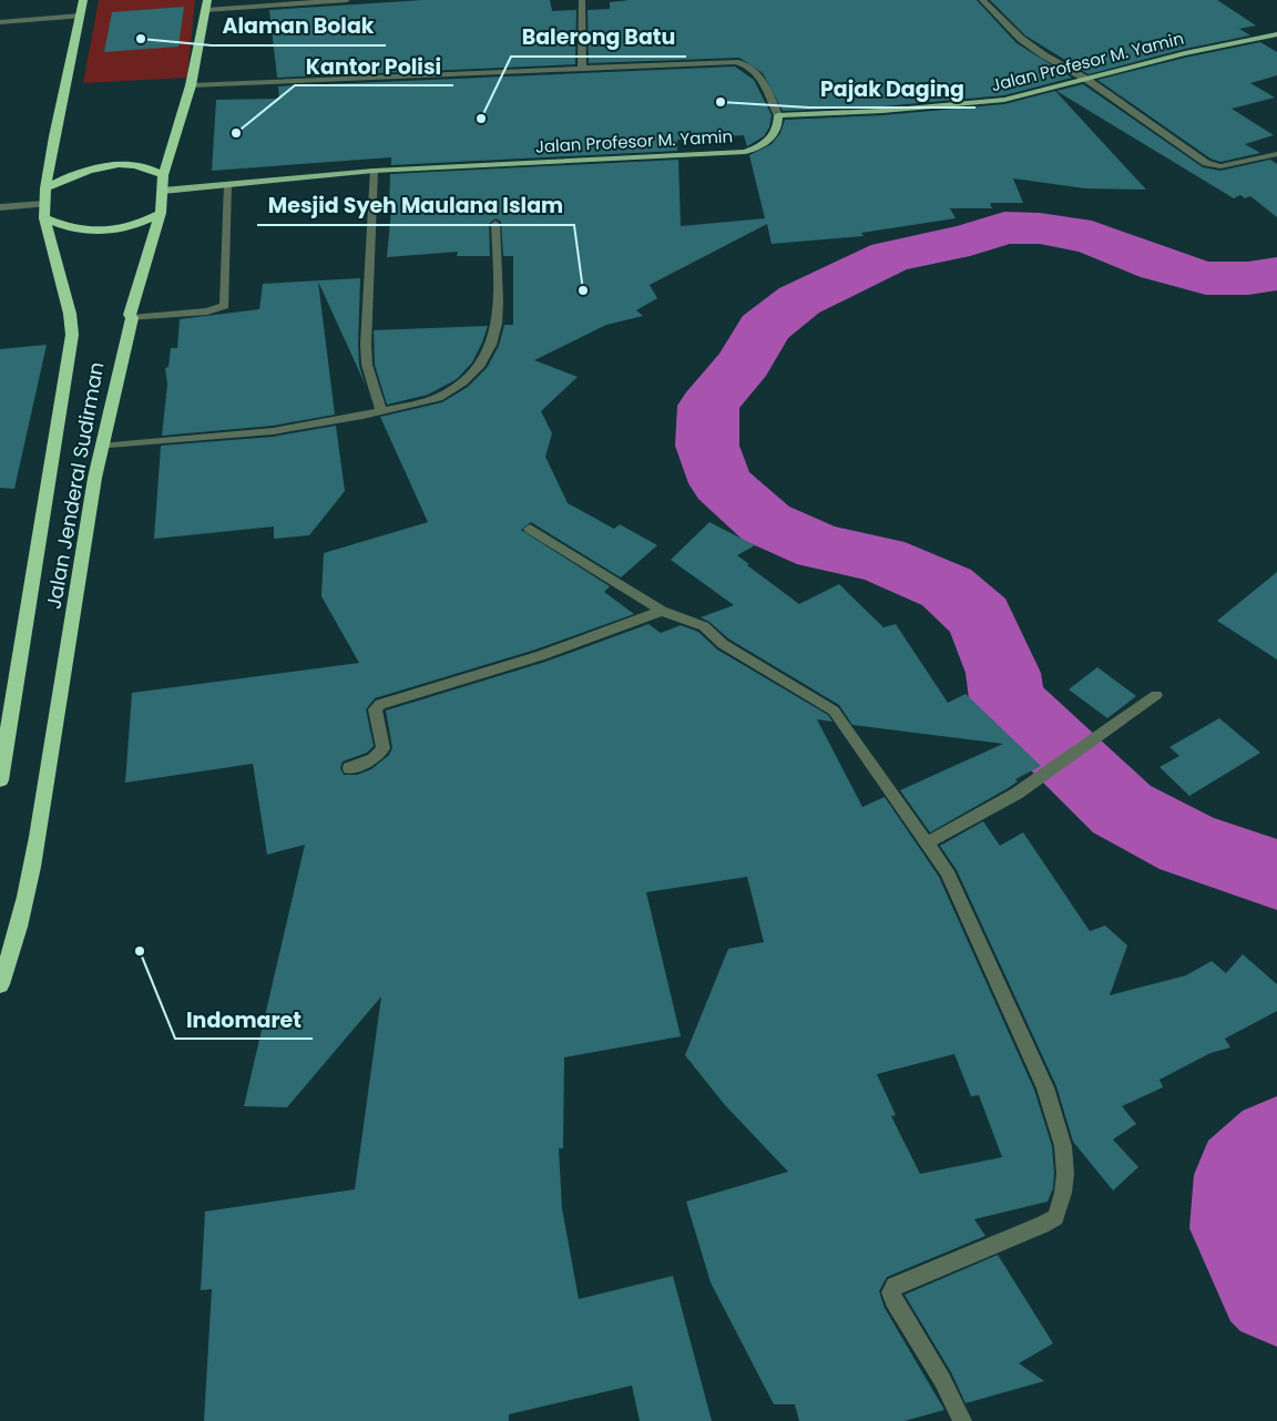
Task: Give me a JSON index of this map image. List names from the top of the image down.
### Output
{
  "streets": {
    "highway": ["Jalan Jenderal Sudirman"],
    "main road": ["Jalan Profesor M. Yamin"]
  },
  "crossings": [
    ["Jalan Profesor M. Yamin", "Jalan Jenderal Sudirman"]
  ],
  "places": [
    "Alaman Bolak",
    "Pajak Daging",
    "Balerong Batu",
    "Kantor Polisi",
    "Mesjid Syeh Maulana Islam",
    "Indomaret"
  ]
}
